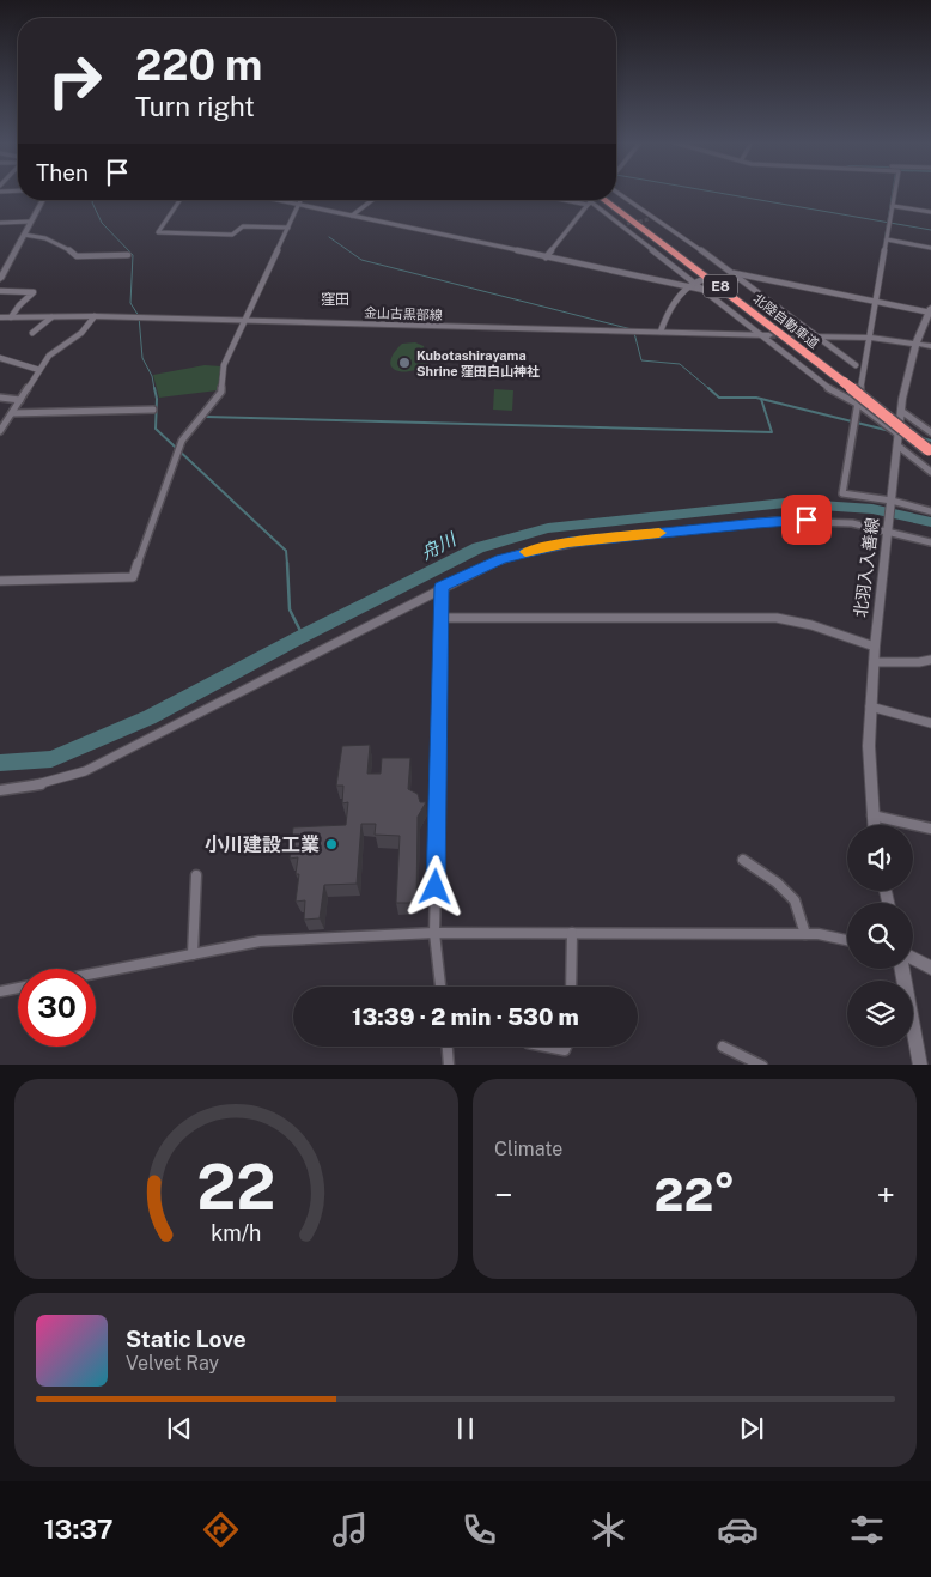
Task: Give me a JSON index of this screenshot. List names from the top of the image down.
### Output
{
  "streets": {
    "highway": ["E8", "北陸自動車道"],
    "main road": ["金山古黒部線", "北羽入入善線"]
  },
  "districts": ["窪田"],
  "water": ["舟川"],
  "places": ["Kubotashirayama Shrine 窪田白山神社", "小川建設工業"],
  "page": {
    "turn": ["220 m", "Turn right"],
    "then": "Then",
    "limit": "30",
    "trip": "13:39 · 2 min · 530 m",
    "tile": "Climate",
    "heat": ["−", "22°", "+"],
    "song": ["Static Love", "Velvet Ray"],
    "tabs": "13:37",
    "gauge": ["22", "km/h"]
  }
}
